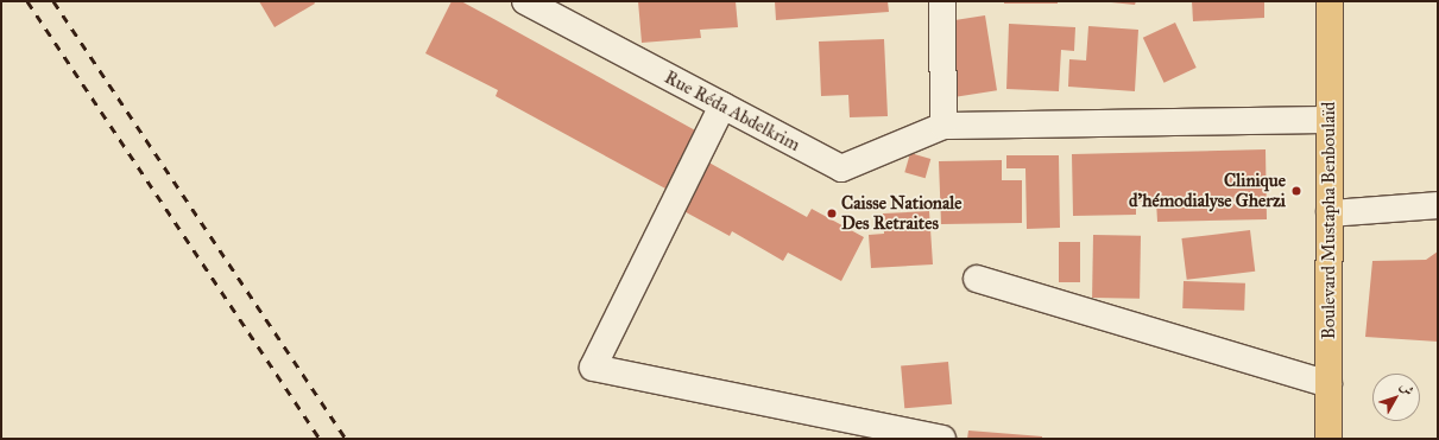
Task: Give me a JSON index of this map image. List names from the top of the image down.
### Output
{
  "streets": {
    "main road": ["Boulevard Mustapha Benboulaïd"],
    "street": ["Rue Réda Abdelkrim"]
  },
  "places": ["Clinique d'hémodialyse Gherzi", "Caisse Nationale Des Retraites"],
  "north": "top right"
}
